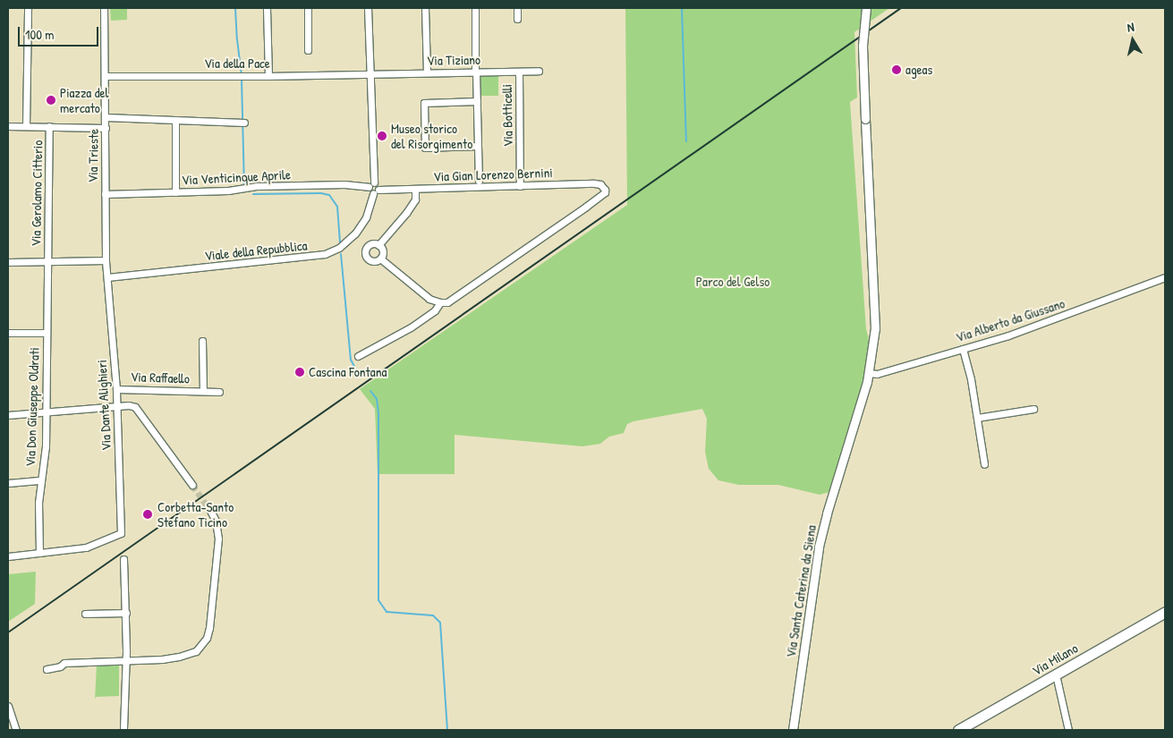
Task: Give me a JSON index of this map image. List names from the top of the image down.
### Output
{
  "streets": {
    "main road": ["Via Milano"],
    "street": [
      "Via Tiziano",
      "Via della Pace",
      "Via Botticelli",
      "Via Trieste",
      "Via Gian Lorenzo Bernini",
      "Via Venticinque Aprile",
      "Via Gerolamo Citterio",
      "Viale della Repubblica",
      "Via Alberto da Giussano",
      "Via Raffaello",
      "Via Dante Alighieri",
      "Via Don Giuseppe Oldrati",
      "Via Santa Caterina da Siena"
    ]
  },
  "crossings": [
    ["Via Tiziano", "Via della Pace"],
    ["Via Tiziano", "Via Botticelli"],
    ["Via della Pace", "Via Trieste"],
    ["Via Botticelli", "Via Gian Lorenzo Bernini"],
    ["Via Trieste", "Via Venticinque Aprile"],
    ["Via Trieste", "Viale della Repubblica"],
    ["Via Trieste", "Via Dante Alighieri"],
    ["Via Gian Lorenzo Bernini", "Viale della Repubblica"],
    ["Via Gerolamo Citterio", "Via Don Giuseppe Oldrati"],
    ["Viale della Repubblica", "Via Dante Alighieri"],
    ["Via Alberto da Giussano", "Via Santa Caterina da Siena"],
    ["Via Raffaello", "Via Dante Alighieri"],
    ["Via Dante Alighieri", "Via Don Giuseppe Oldrati"]
  ],
  "parks": ["Parco del Gelso"],
  "places": [
    "ageas",
    "Piazza del mercato",
    "Museo storico del Risorgimento",
    "Cascina Fontana",
    "Corbetta-Santo Stefano Ticino"
  ],
  "scale_bar": "100 m",
  "north": "top"
}
